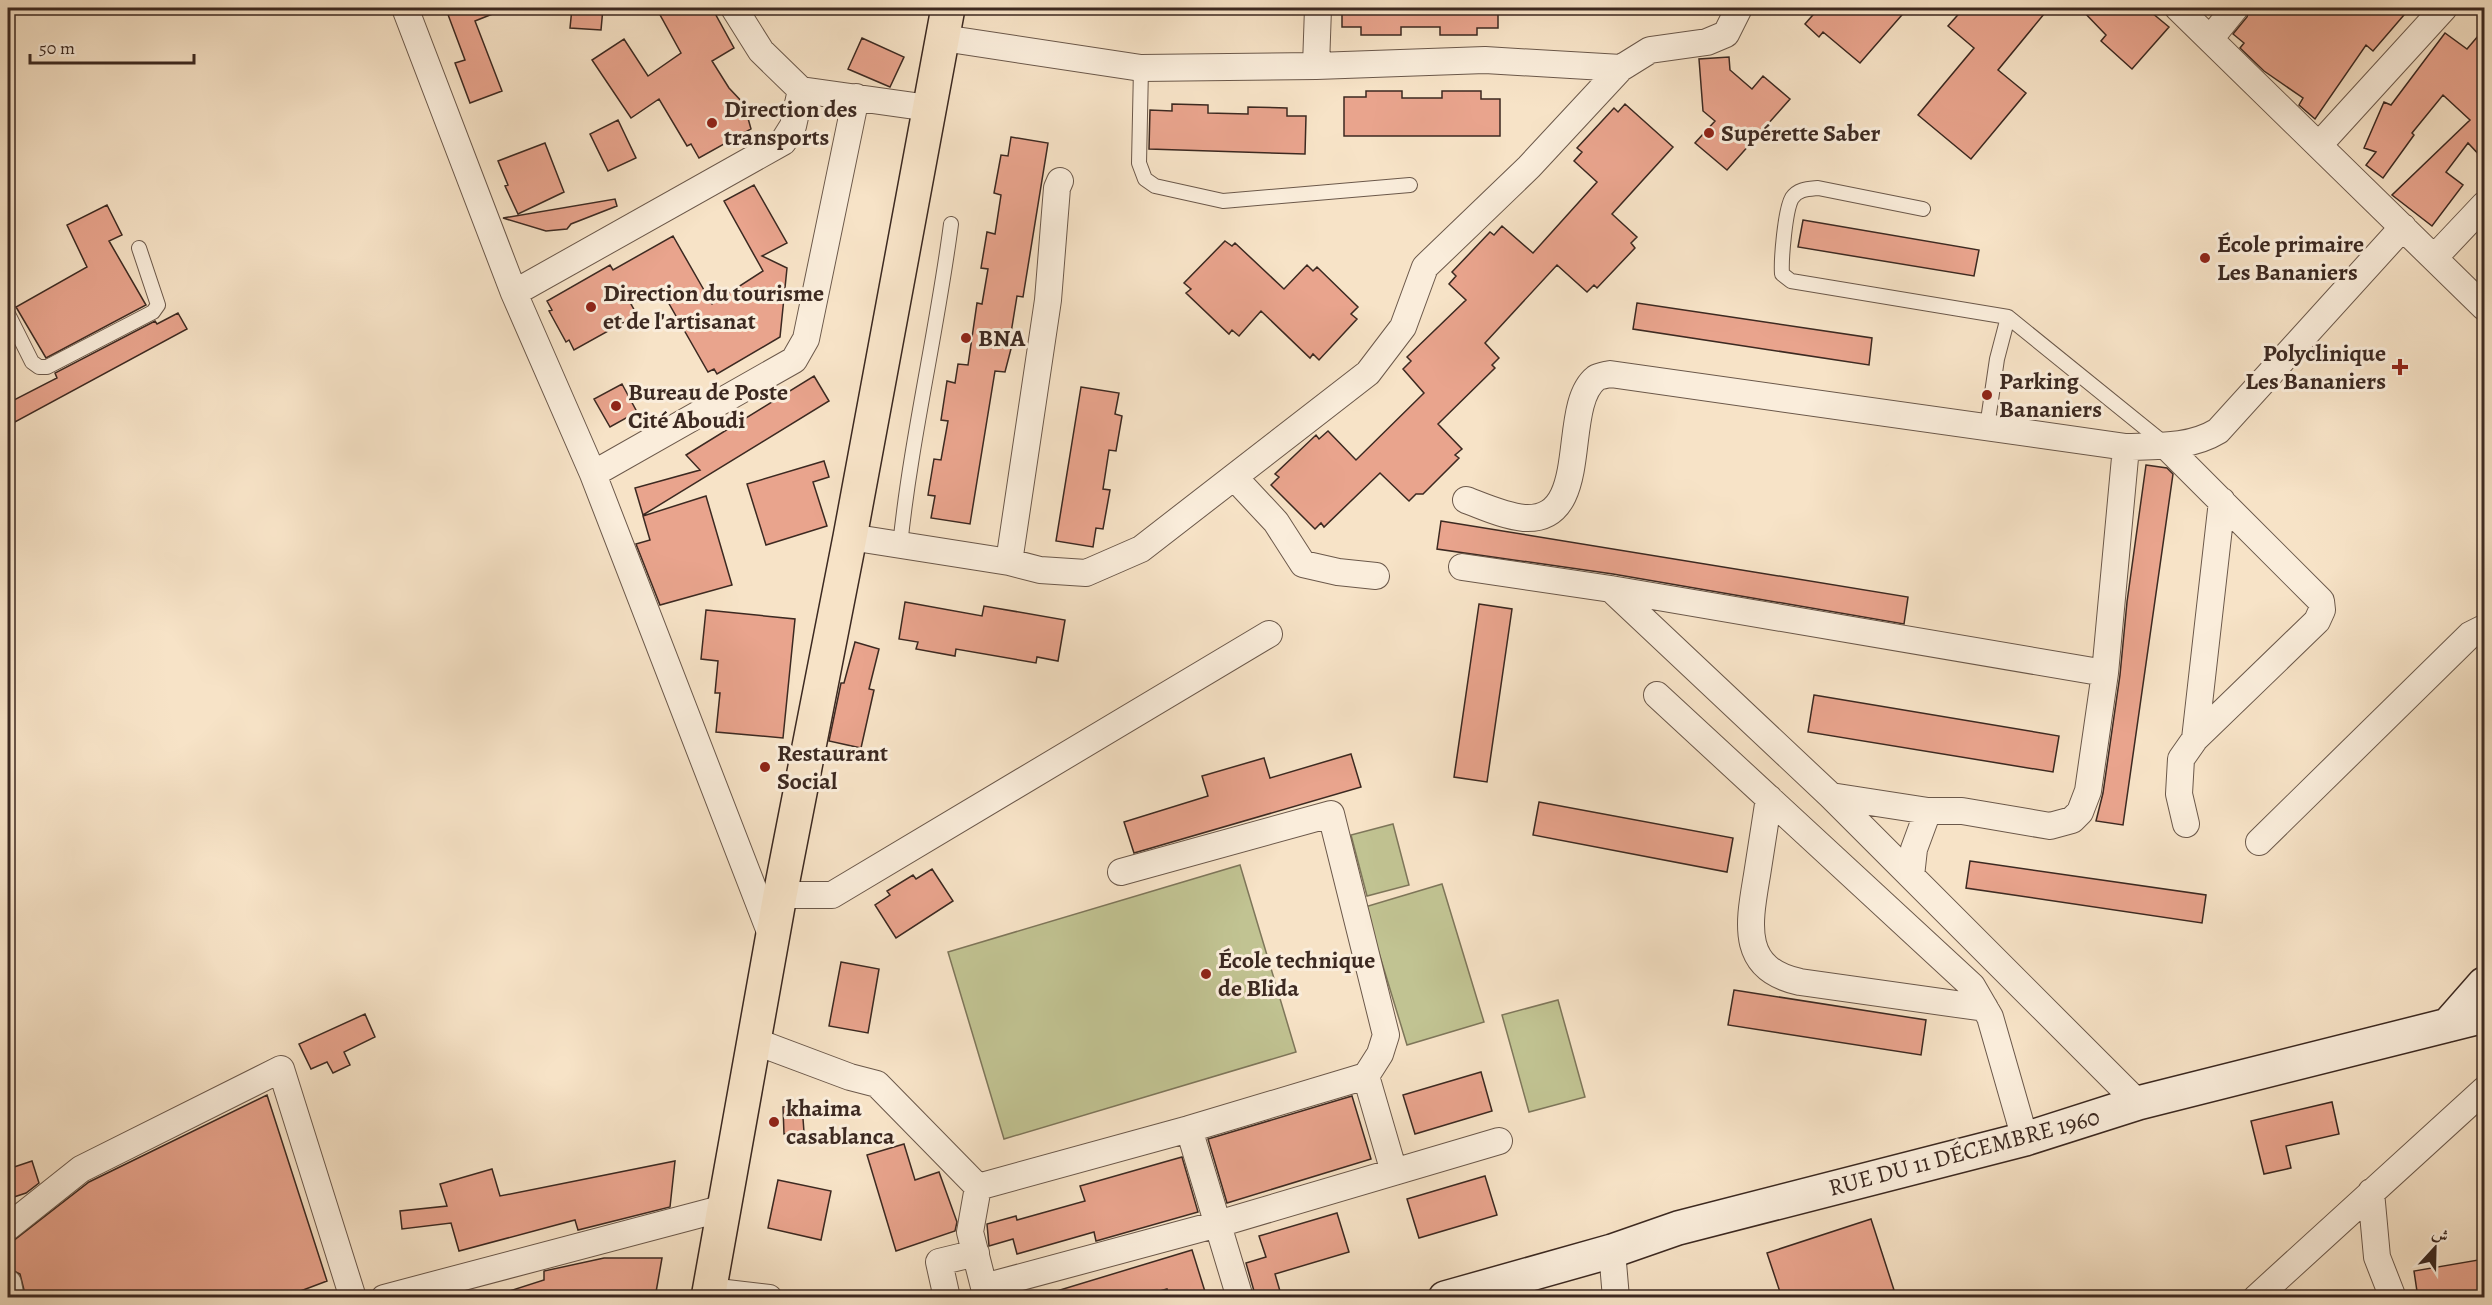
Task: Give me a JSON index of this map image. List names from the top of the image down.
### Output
{
  "streets": {
    "main road": ["RUE DU 11 DÉCEMBRE 1960"]
  },
  "places": {
    "other": [
      "Direction des transports",
      "Supérette Saber",
      "École primaire Les Bananiers",
      "Direction du tourisme et de l'artisanat",
      "BNA",
      "Parking Bananiers",
      "Bureau de Poste Cité Aboudi",
      "Restaurant Social",
      "École technique de Blida",
      "khaima casablanca"
    ],
    "health": ["Polyclinique Les Bananiers"]
  },
  "scale_bar": "50 m",
  "north": "top"
}
